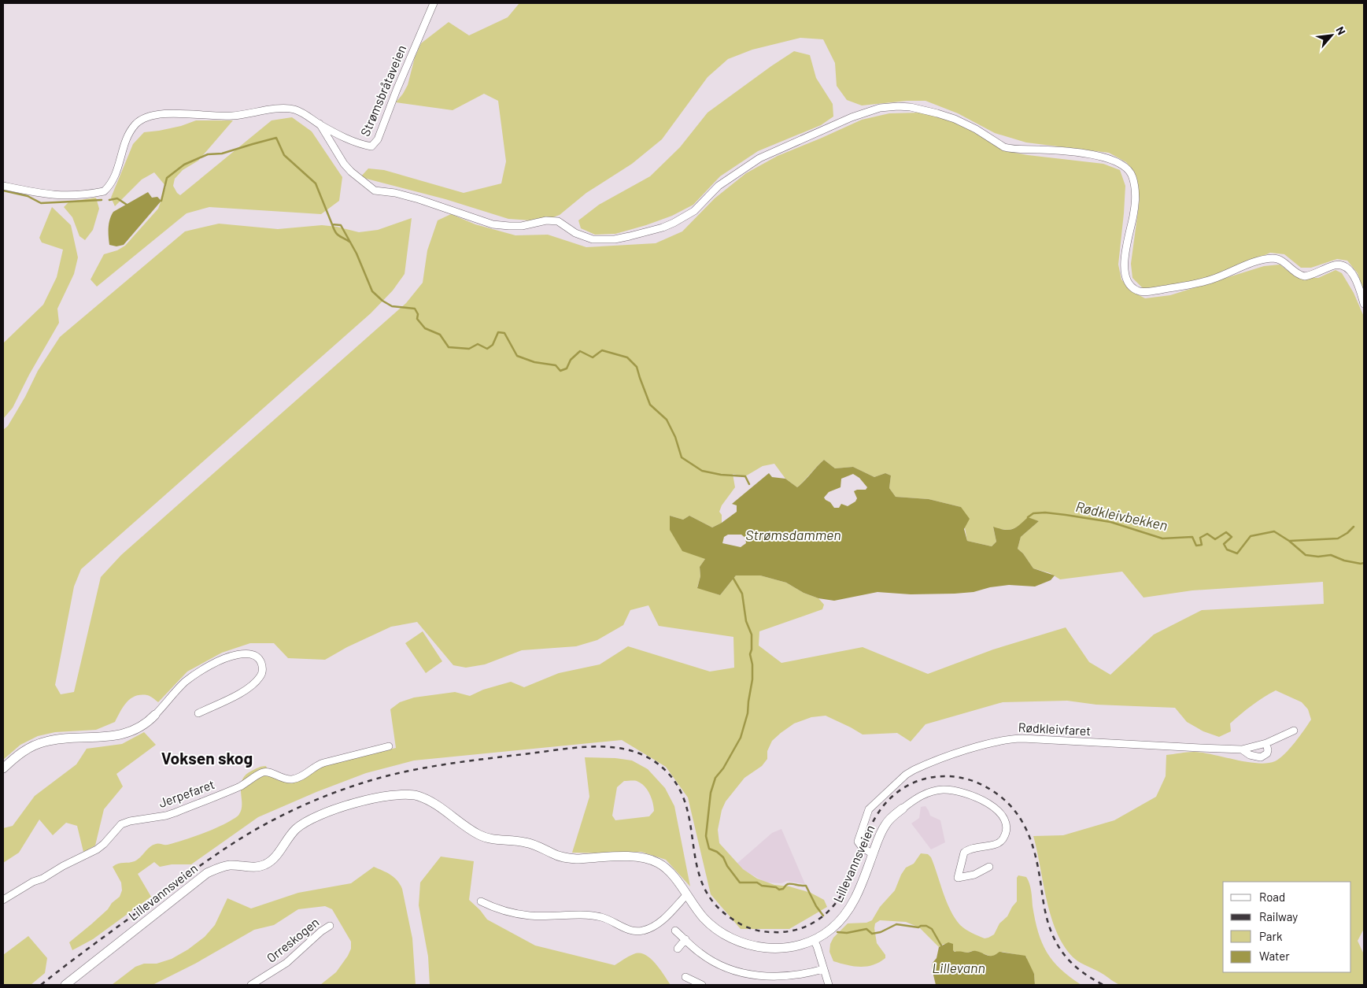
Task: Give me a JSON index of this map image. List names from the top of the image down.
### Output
{
  "streets": {
    "street": [
      "Strømsbråtaveien",
      "Rødkleivfaret",
      "Jerpefaret",
      "Lillevannsveien",
      "Orreskogen"
    ]
  },
  "crossings": [
    ["Rødkleivfaret", "Lillevannsveien"]
  ],
  "districts": ["Voksen skog"],
  "water": ["Rødkleivbekken", "Strømsdammen", "Lillevann"],
  "legend": [
    "Road",
    "Railway",
    "Park",
    "Water"
  ],
  "north": "top right"
}
